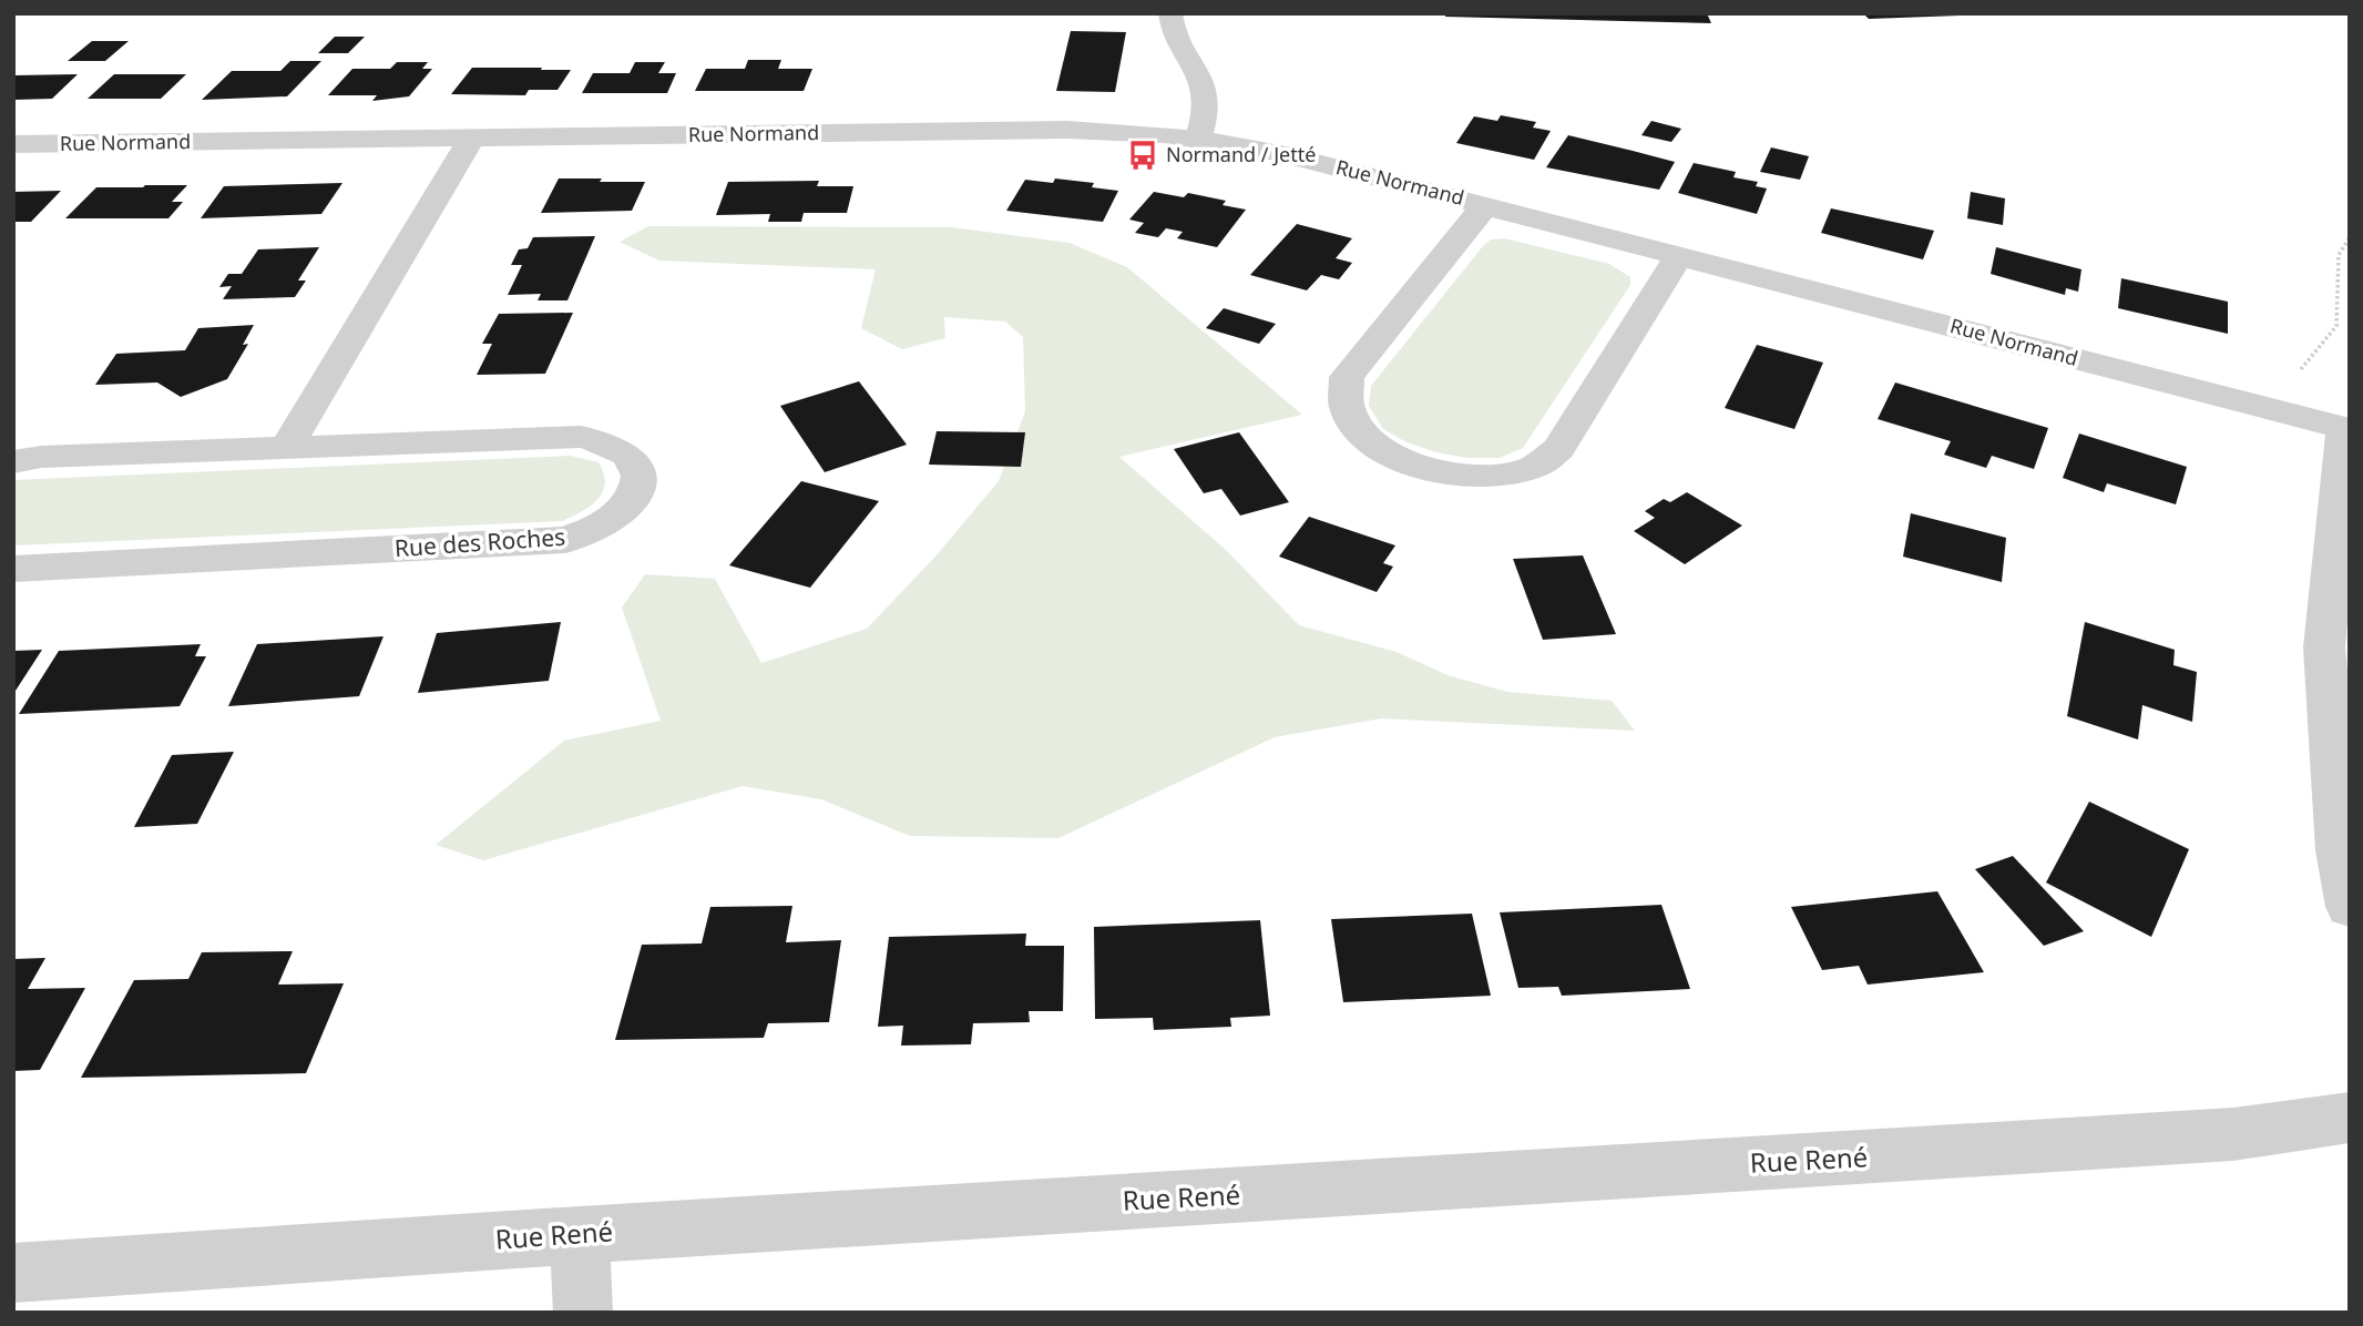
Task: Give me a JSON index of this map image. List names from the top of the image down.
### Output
{
  "streets": {
    "street": ["Rue Normand", "Rue des Roches", "Rue René"]
  },
  "places": {
    "bus stop": ["Normand / Jetté"]
  }
}
